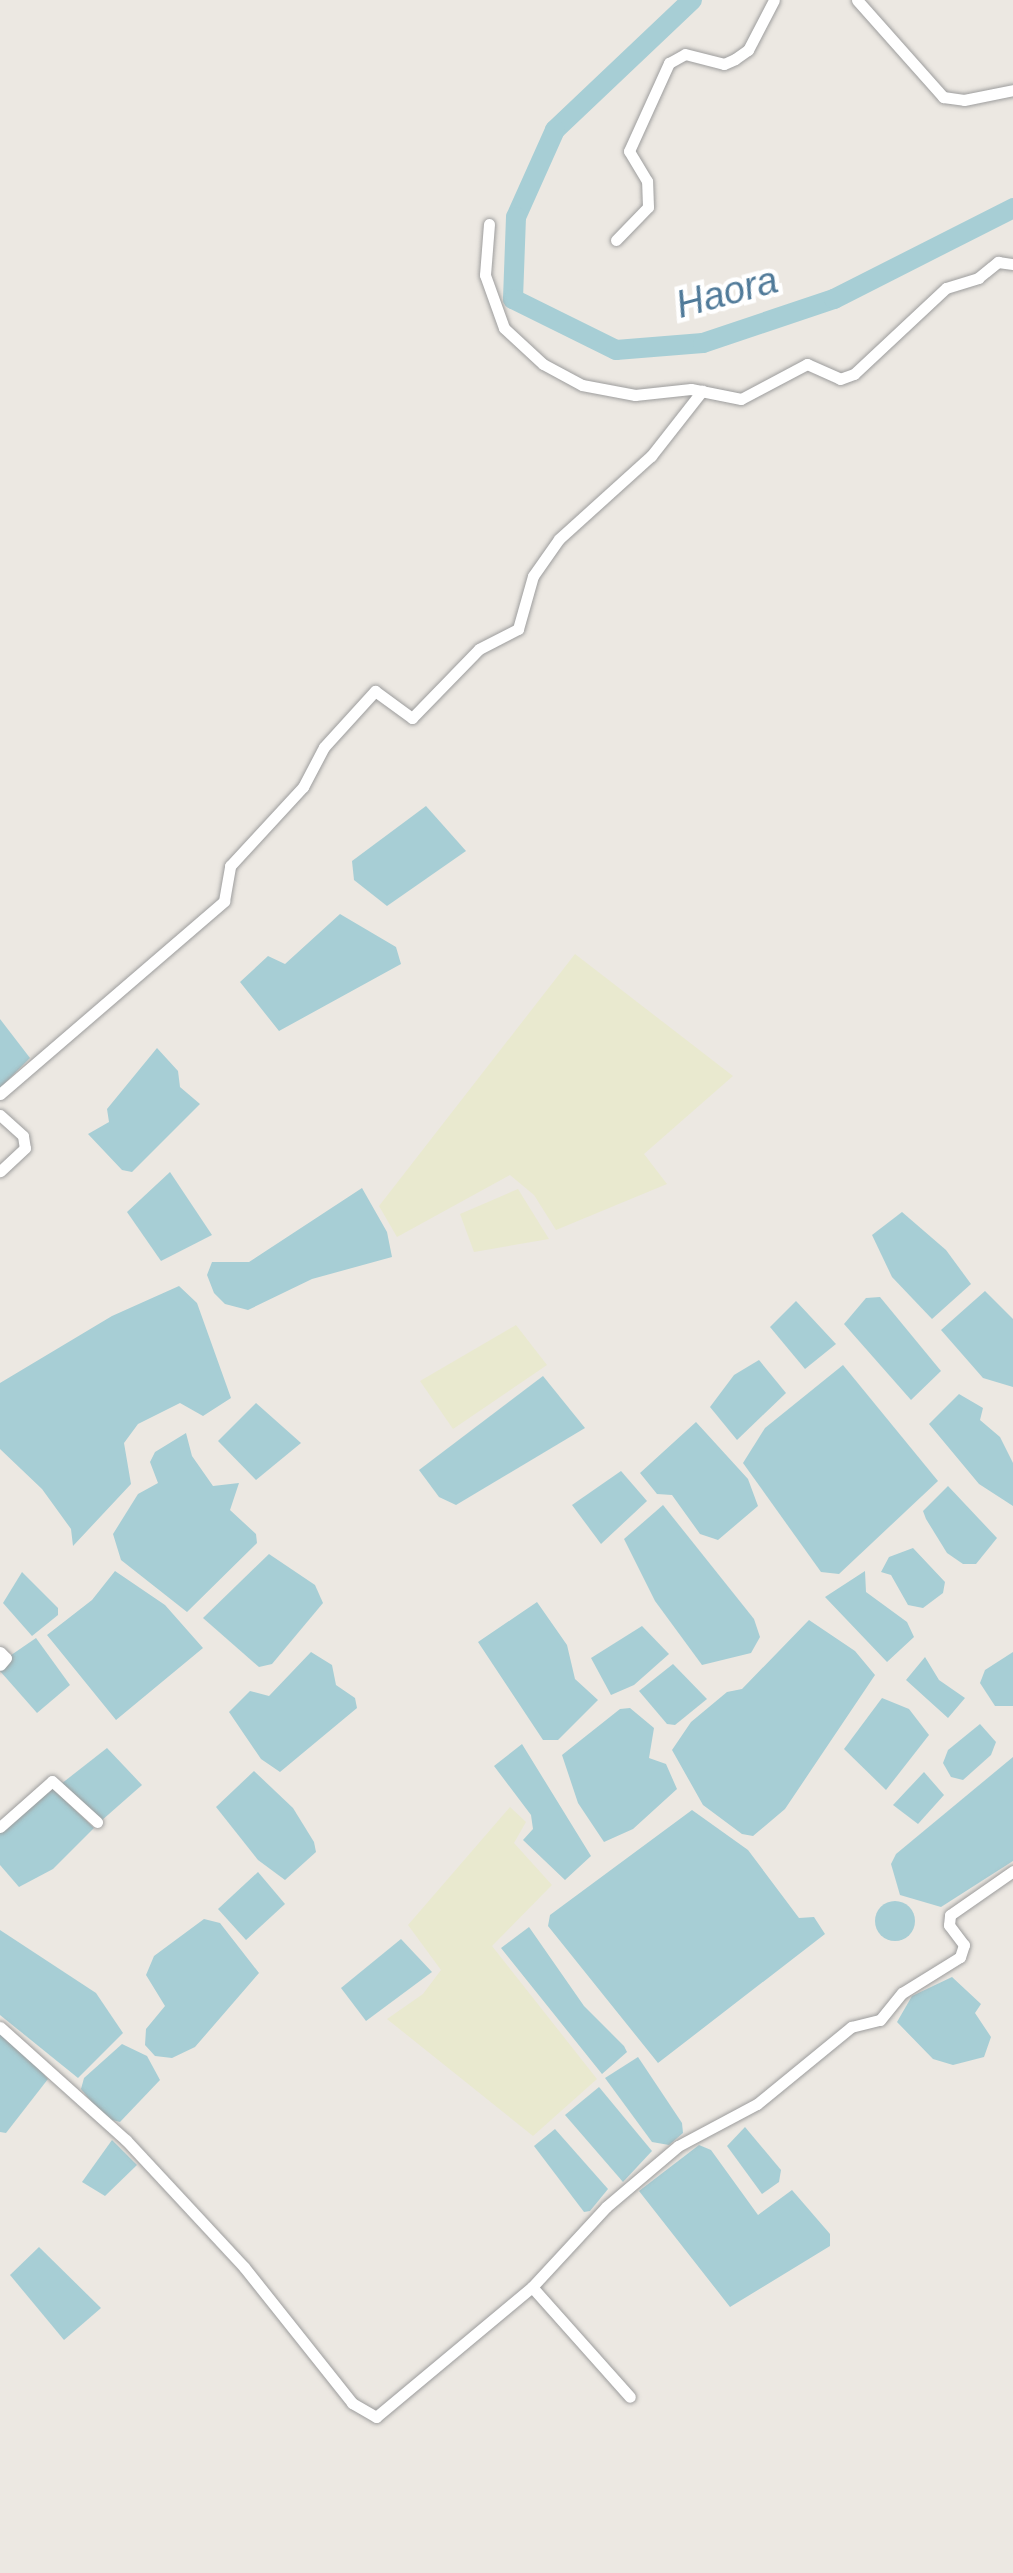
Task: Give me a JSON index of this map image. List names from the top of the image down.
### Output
{
  "water": ["Haora"]
}
